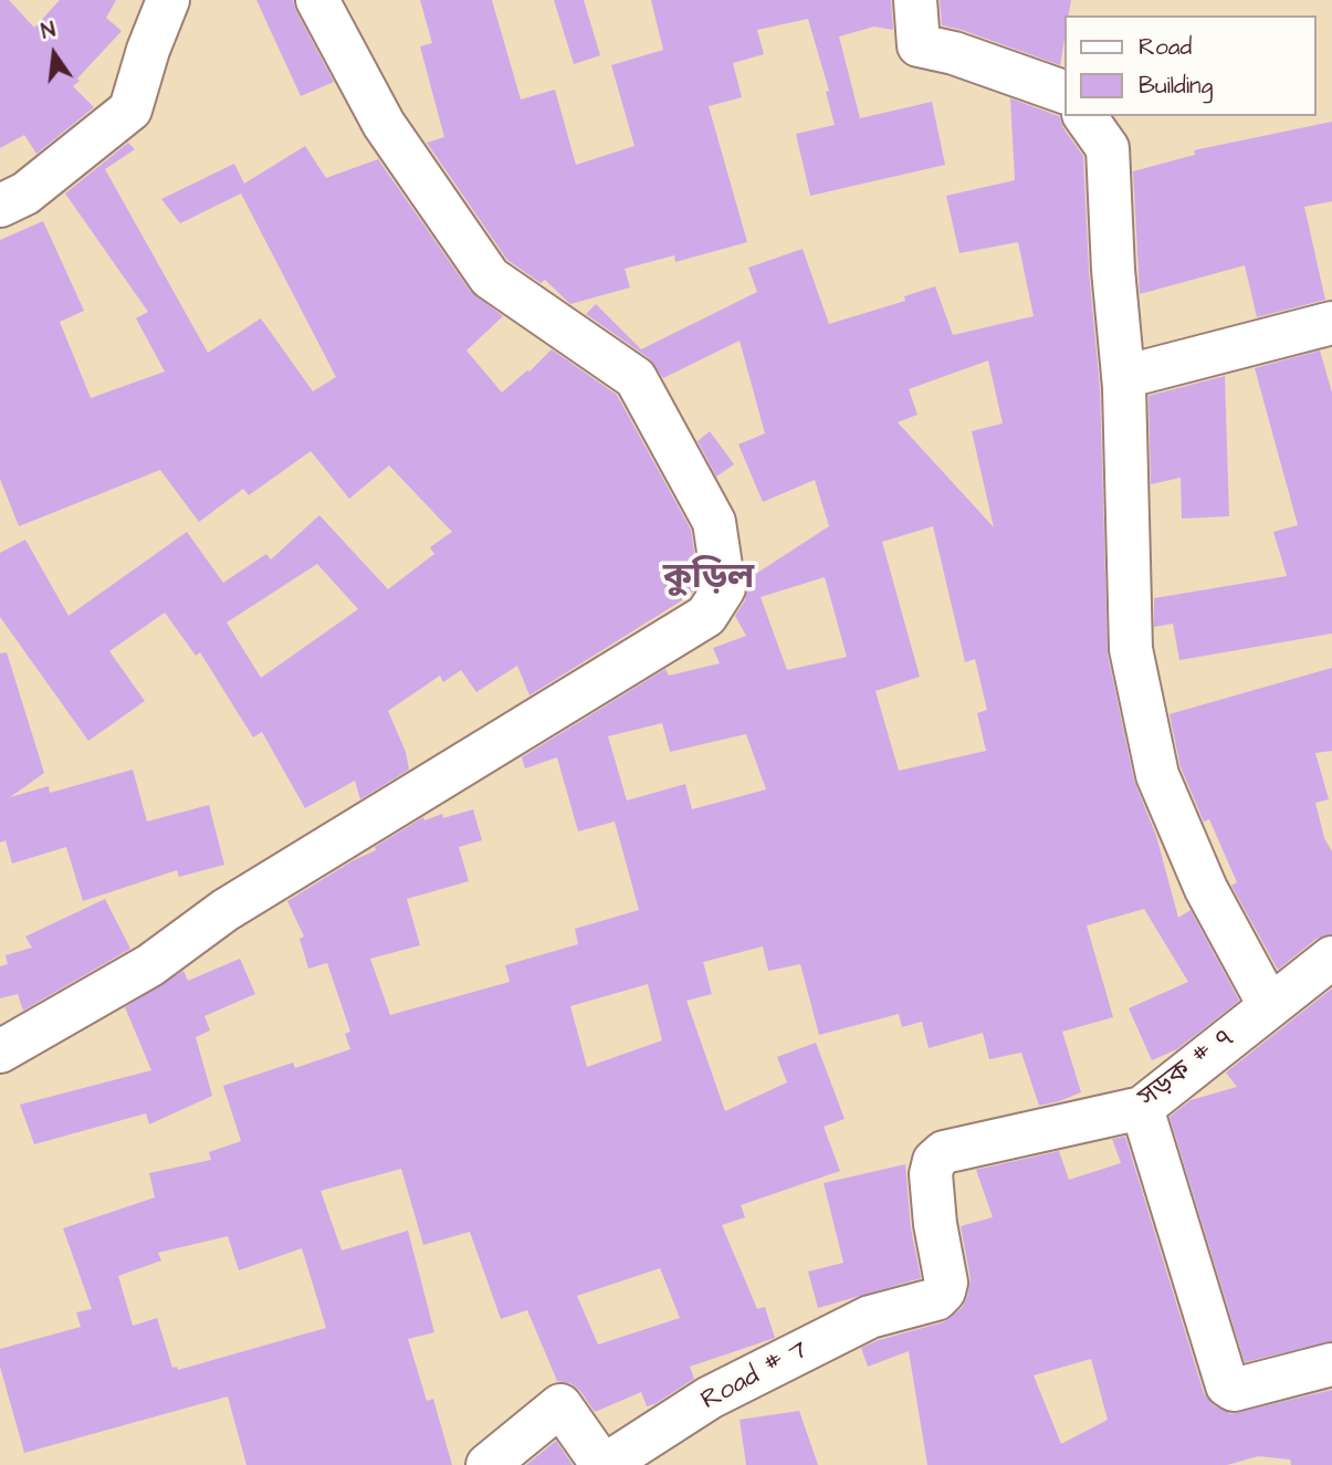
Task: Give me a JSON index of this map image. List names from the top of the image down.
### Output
{
  "streets": {
    "street": ["সড়ক # ৭", "Road # 7"]
  },
  "crossings": [
    ["সড়ক # ৭", "Road # 7"]
  ],
  "districts": ["কুড়িল"],
  "legend": ["Road", "Building"],
  "north": "top"
}
